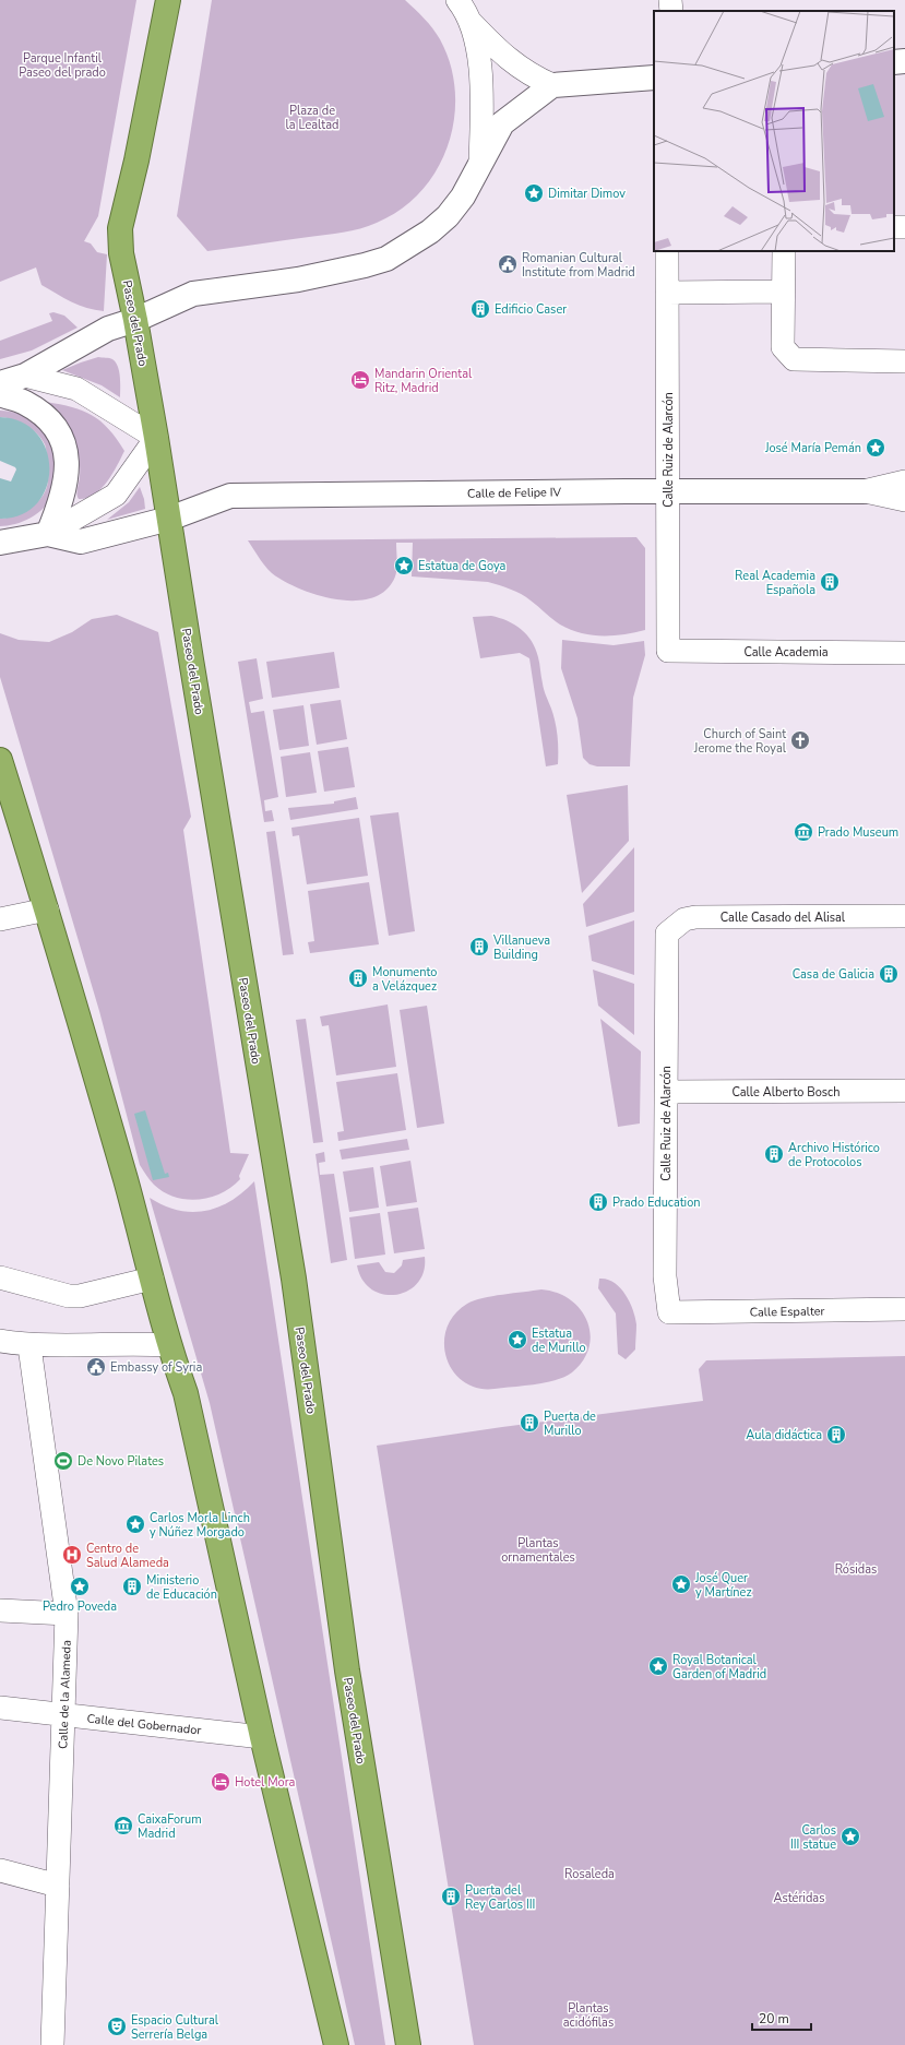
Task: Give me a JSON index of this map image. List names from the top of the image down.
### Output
{
  "streets": {
    "highway": ["Paseo del Prado"],
    "street": [
      "Calle Ruiz de Alarcón",
      "Calle de Felipe IV",
      "Calle Academia",
      "Calle Casado del Alisal",
      "Calle Alberto Bosch",
      "Calle Espalter",
      "Calle de la Alameda",
      "Calle del Gobernador"
    ]
  },
  "crossings": [
    ["Paseo del Prado", "Calle de Felipe IV"],
    ["Calle Ruiz de Alarcón", "Calle de Felipe IV"],
    ["Calle Ruiz de Alarcón", "Calle Academia"],
    ["Calle Ruiz de Alarcón", "Calle Casado del Alisal"],
    ["Calle Ruiz de Alarcón", "Calle Alberto Bosch"],
    ["Calle Ruiz de Alarcón", "Calle Espalter"],
    ["Calle de la Alameda", "Calle del Gobernador"]
  ],
  "parks": [
    "Parque Infantil Paseo del prado",
    "Plaza de la Lealtad",
    "Plantas ornamentales",
    "Rósidas",
    "Rosaleda",
    "Astéridas",
    "Plantas acidófilas"
  ],
  "places": {
    "place": [
      "Dimitar Dimov",
      "José María Pemán",
      "Estatua de Goya",
      "Estatua de Murillo",
      "Carlos Morla Linch y Núñez Morgado",
      "José Quer y Martínez",
      "Pedro Poveda",
      "Royal Botanical Garden of Madrid",
      "Carlos III statue"
    ],
    "public building": ["Romanian Cultural Institute from Madrid", "Embassy of Syria"],
    "building": [
      "Edificio Caser",
      "Real Academia Española",
      "Villanueva Building",
      "Casa de Galicia",
      "Monumento a Velázquez",
      "Archivo Histórico de Protocolos",
      "Prado Education",
      "Puerta de Murillo",
      "Aula didáctica",
      "Ministerio de Educación",
      "Puerta del Rey Carlos III"
    ],
    "hotel": ["Mandarin Oriental Ritz, Madrid", "Hotel Mora"],
    "church": ["Church of Saint Jerome the Royal"],
    "museum": ["Prado Museum", "CaixaForum Madrid"],
    "sports": ["De Novo Pilates"],
    "hospital": ["Centro de Salud Alameda"],
    "theatre": ["Espacio Cultural Serrería Belga"]
  },
  "scale_bar": "20 m"
}
